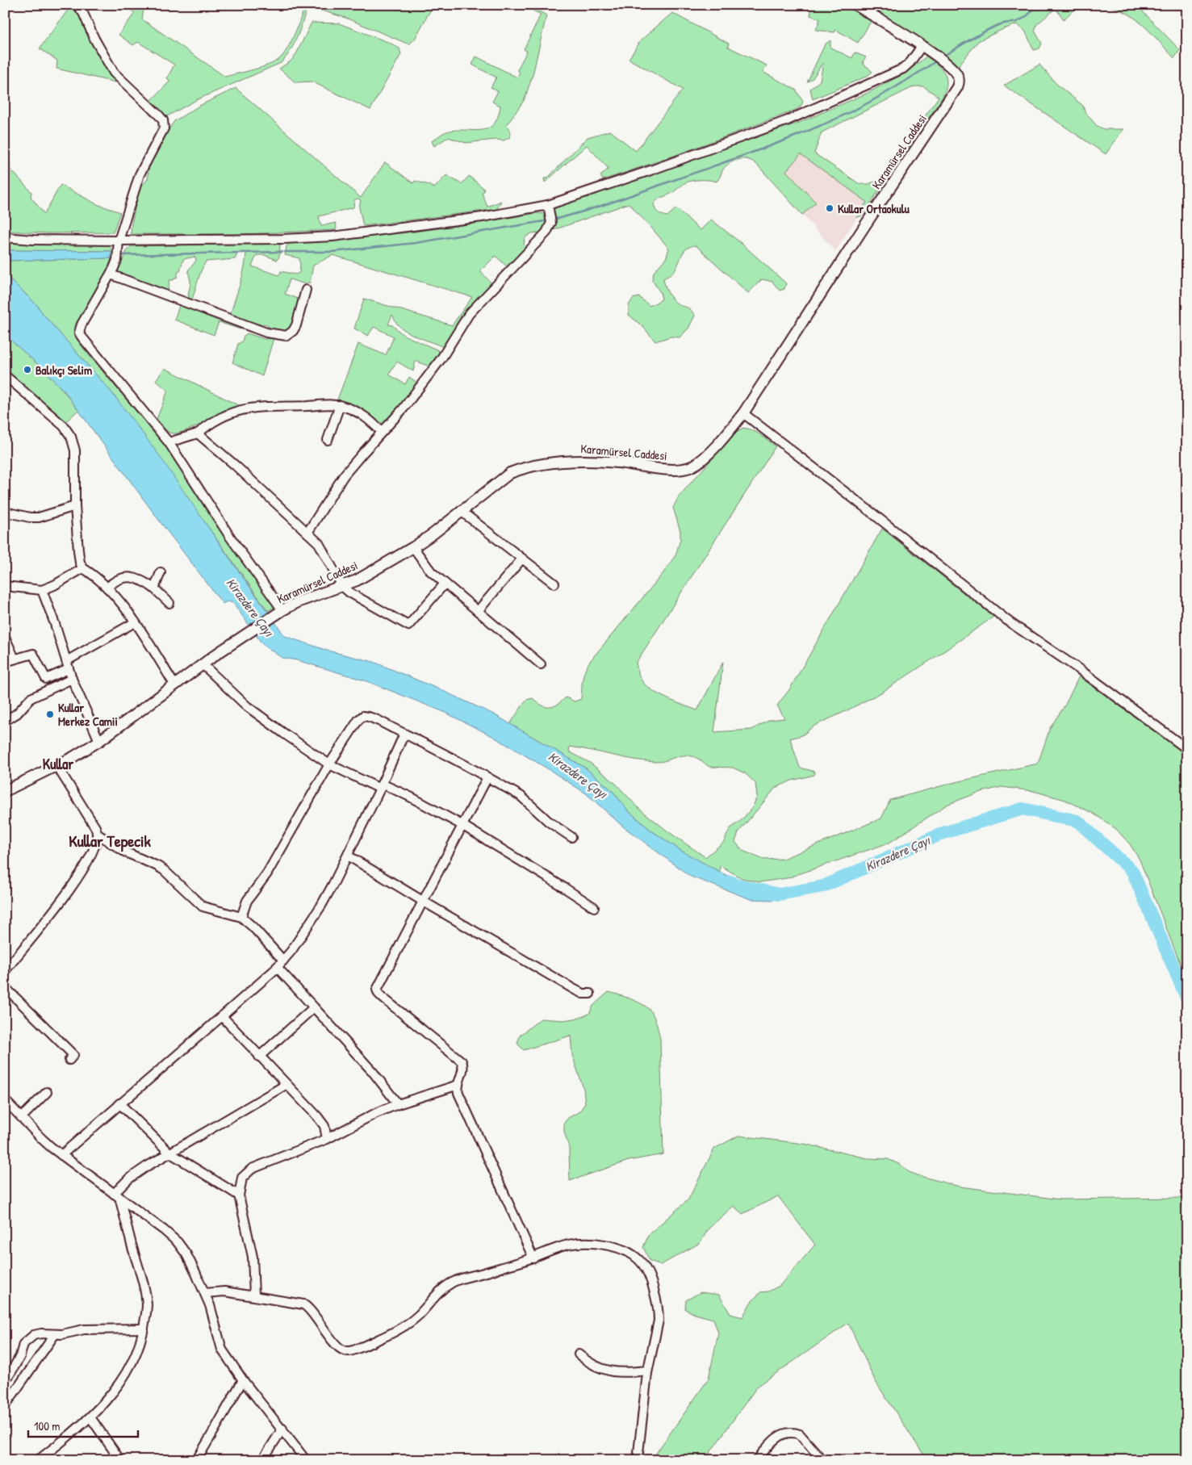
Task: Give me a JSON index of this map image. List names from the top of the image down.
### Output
{
  "streets": {
    "main road": ["Karamürsel Caddesi"]
  },
  "districts": ["Kullar", "Kullar Tepecik"],
  "water": ["Kirazdere Çayı"],
  "places": ["Kullar Ortaokulu", "Balıkçı Selim", "Kullar Merkez Camii"],
  "scale_bar": "100 m"
}
